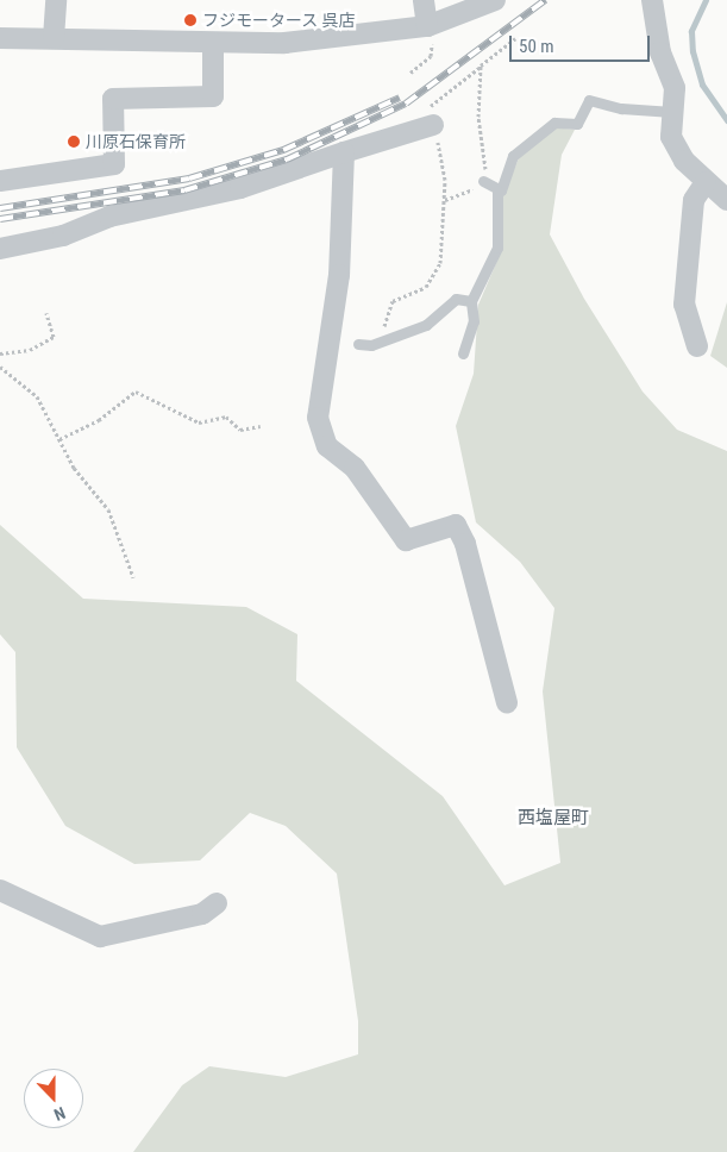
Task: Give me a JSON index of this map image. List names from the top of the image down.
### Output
{
  "districts": ["西塩屋町"],
  "places": ["フジモータース 呉店", "川原石保育所"],
  "scale_bar": "50 m",
  "north": "bottom"
}
